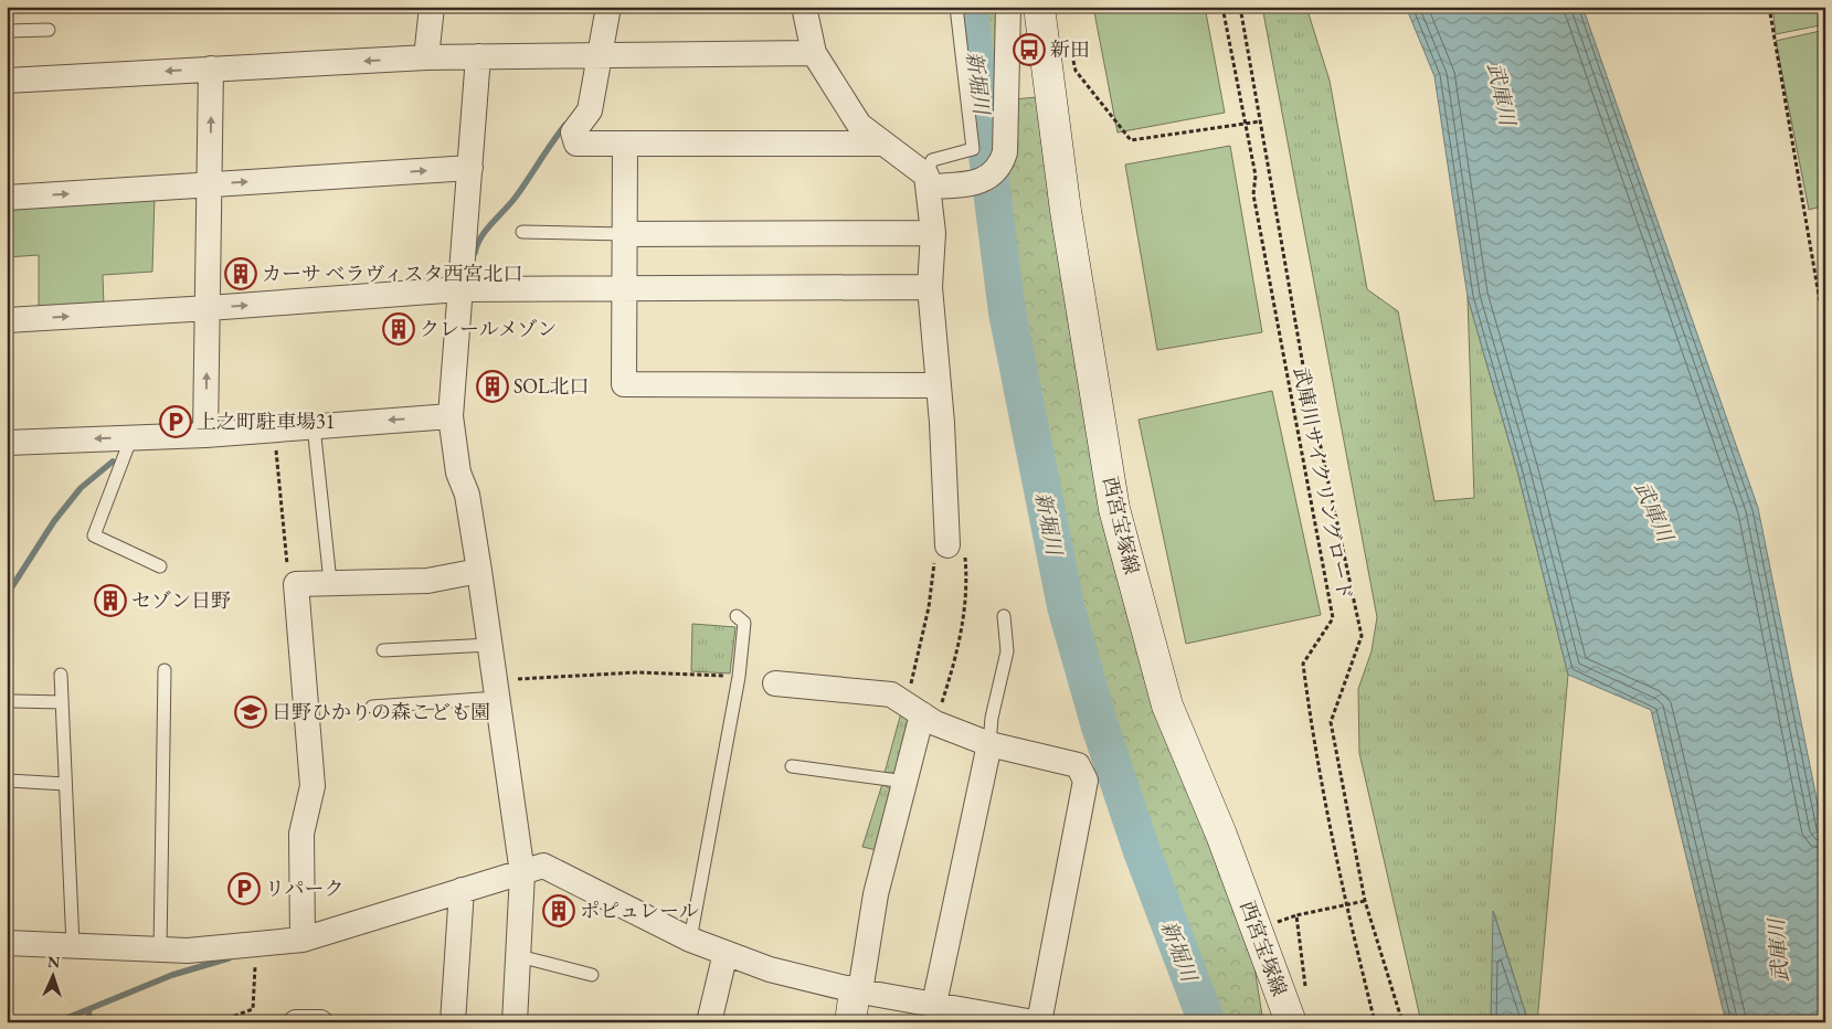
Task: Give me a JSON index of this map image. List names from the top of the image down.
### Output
{
  "streets": {
    "main road": ["西宮宝塚線"],
    "path": ["武庫川サイクリングロード"]
  },
  "water": ["新堀川", "武庫川"],
  "places": {
    "bus stop": ["新田"],
    "building": [
      "カーサ ベラヴィスタ西宮北口",
      "クレールメゾン",
      "SOL北口",
      "セゾン日野",
      "ポピュレール"
    ],
    "parking": ["上之町駐車場31", "リパーク"],
    "school or university": ["日野ひかりの森こども園"]
  },
  "north": "top"
}
